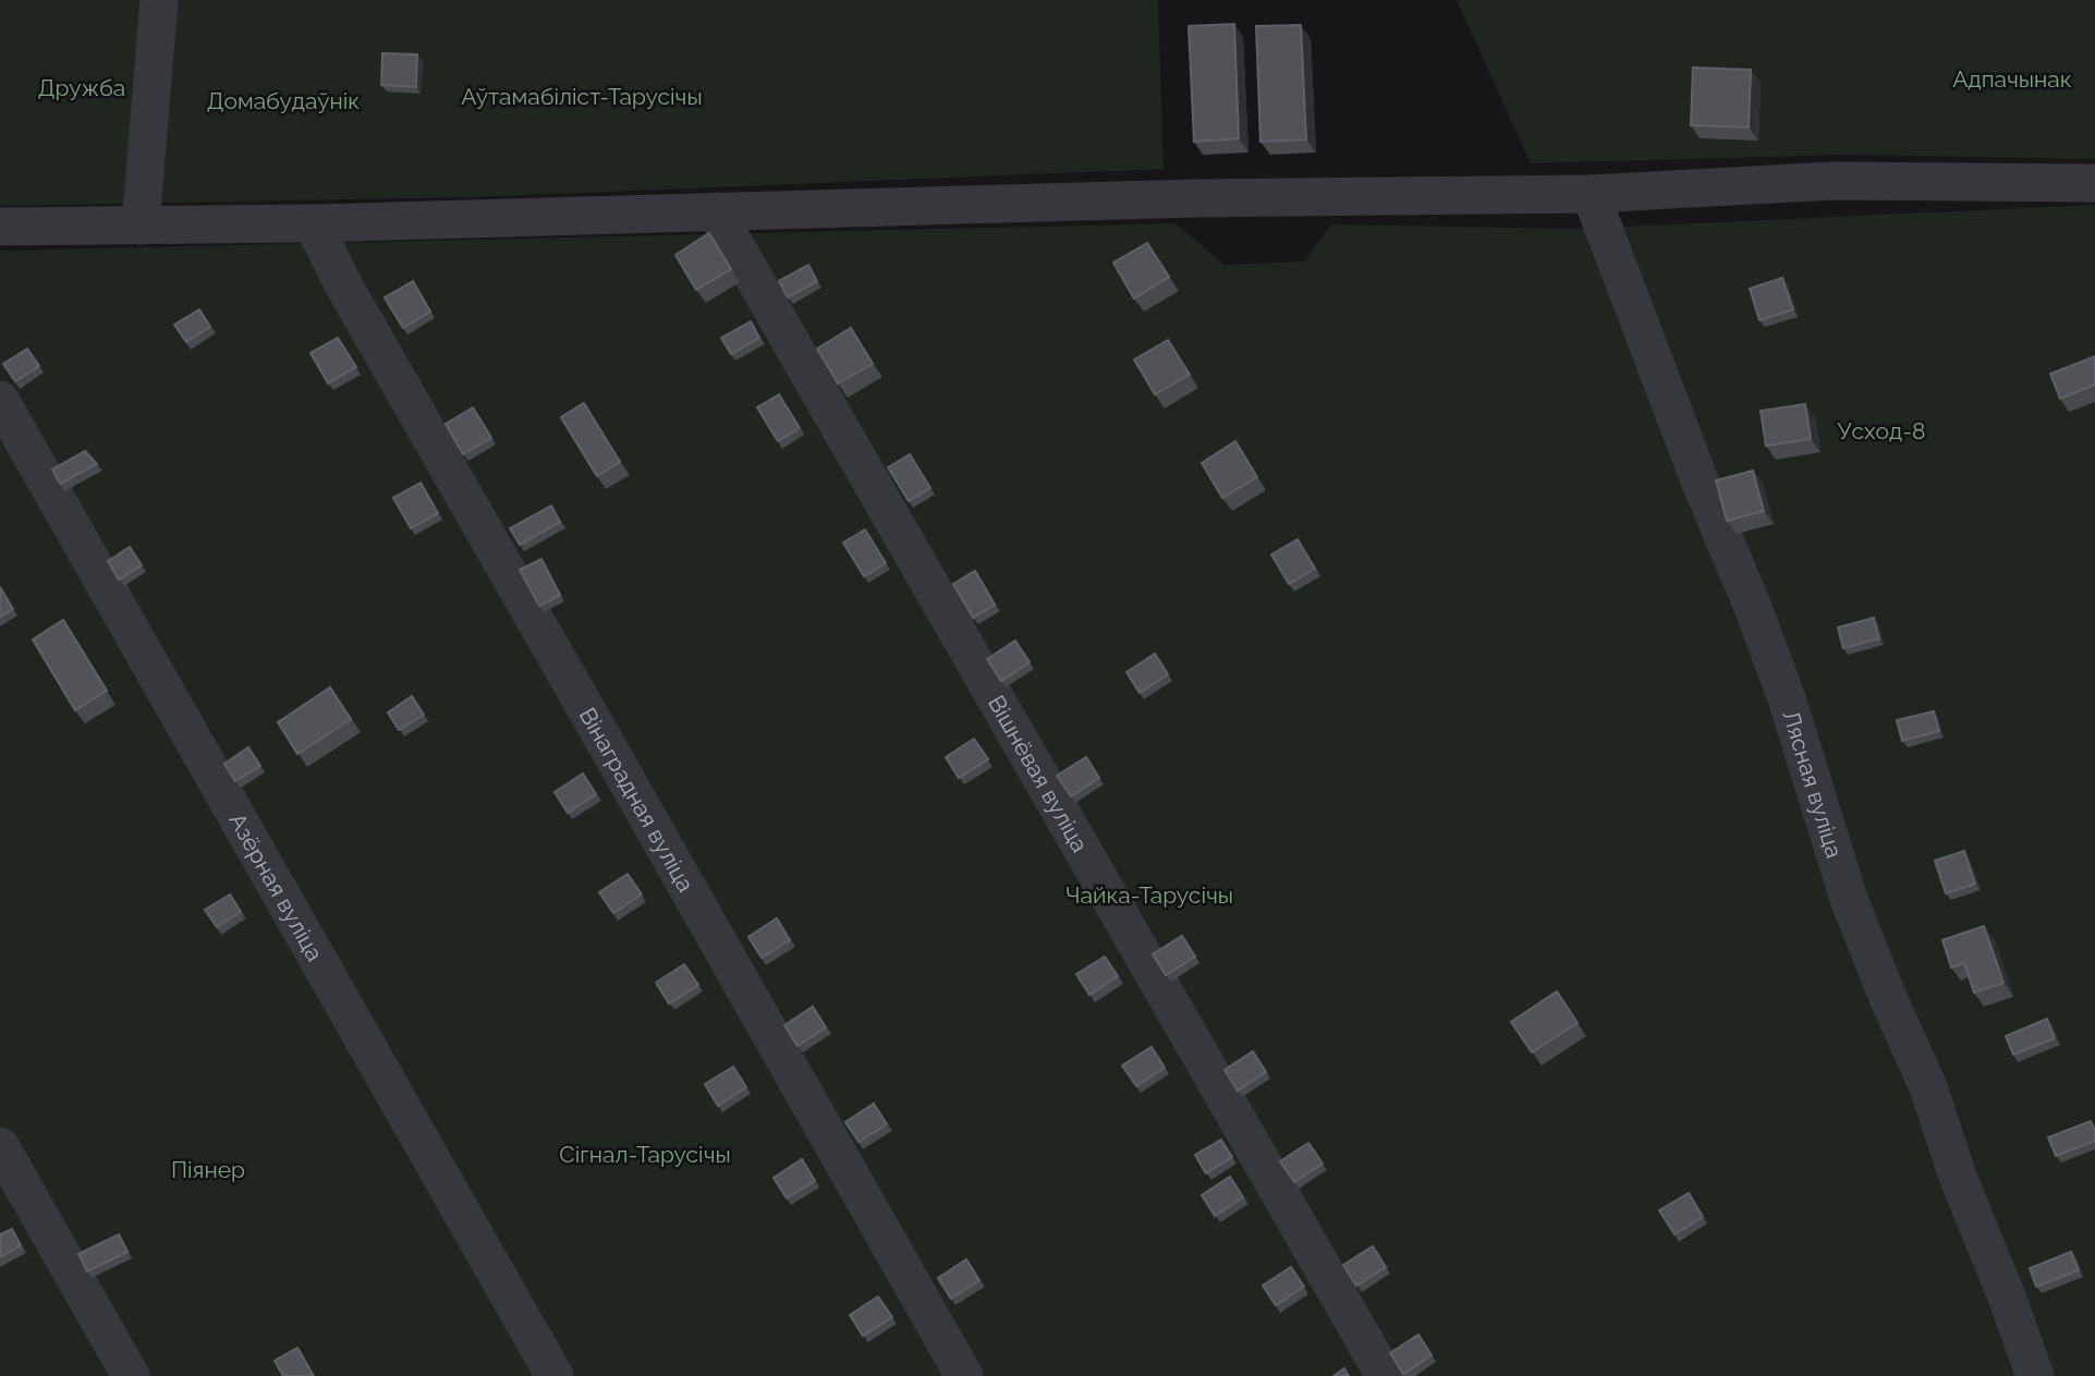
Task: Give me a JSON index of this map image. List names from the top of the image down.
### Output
{
  "streets": {
    "street": [
      "Вішнёвая вуліца",
      "Лясная вуліца",
      "Вінаградная вуліца",
      "Азёрная вуліца"
    ]
  },
  "parks": [
    "Адпачынак",
    "Дружба",
    "Аўтамабіліст-Тарусічы",
    "Домабудаўнік",
    "Усход-8",
    "Чайка-Тарусічы",
    "Сігнал-Тарусічы",
    "Піянер"
  ]
}
